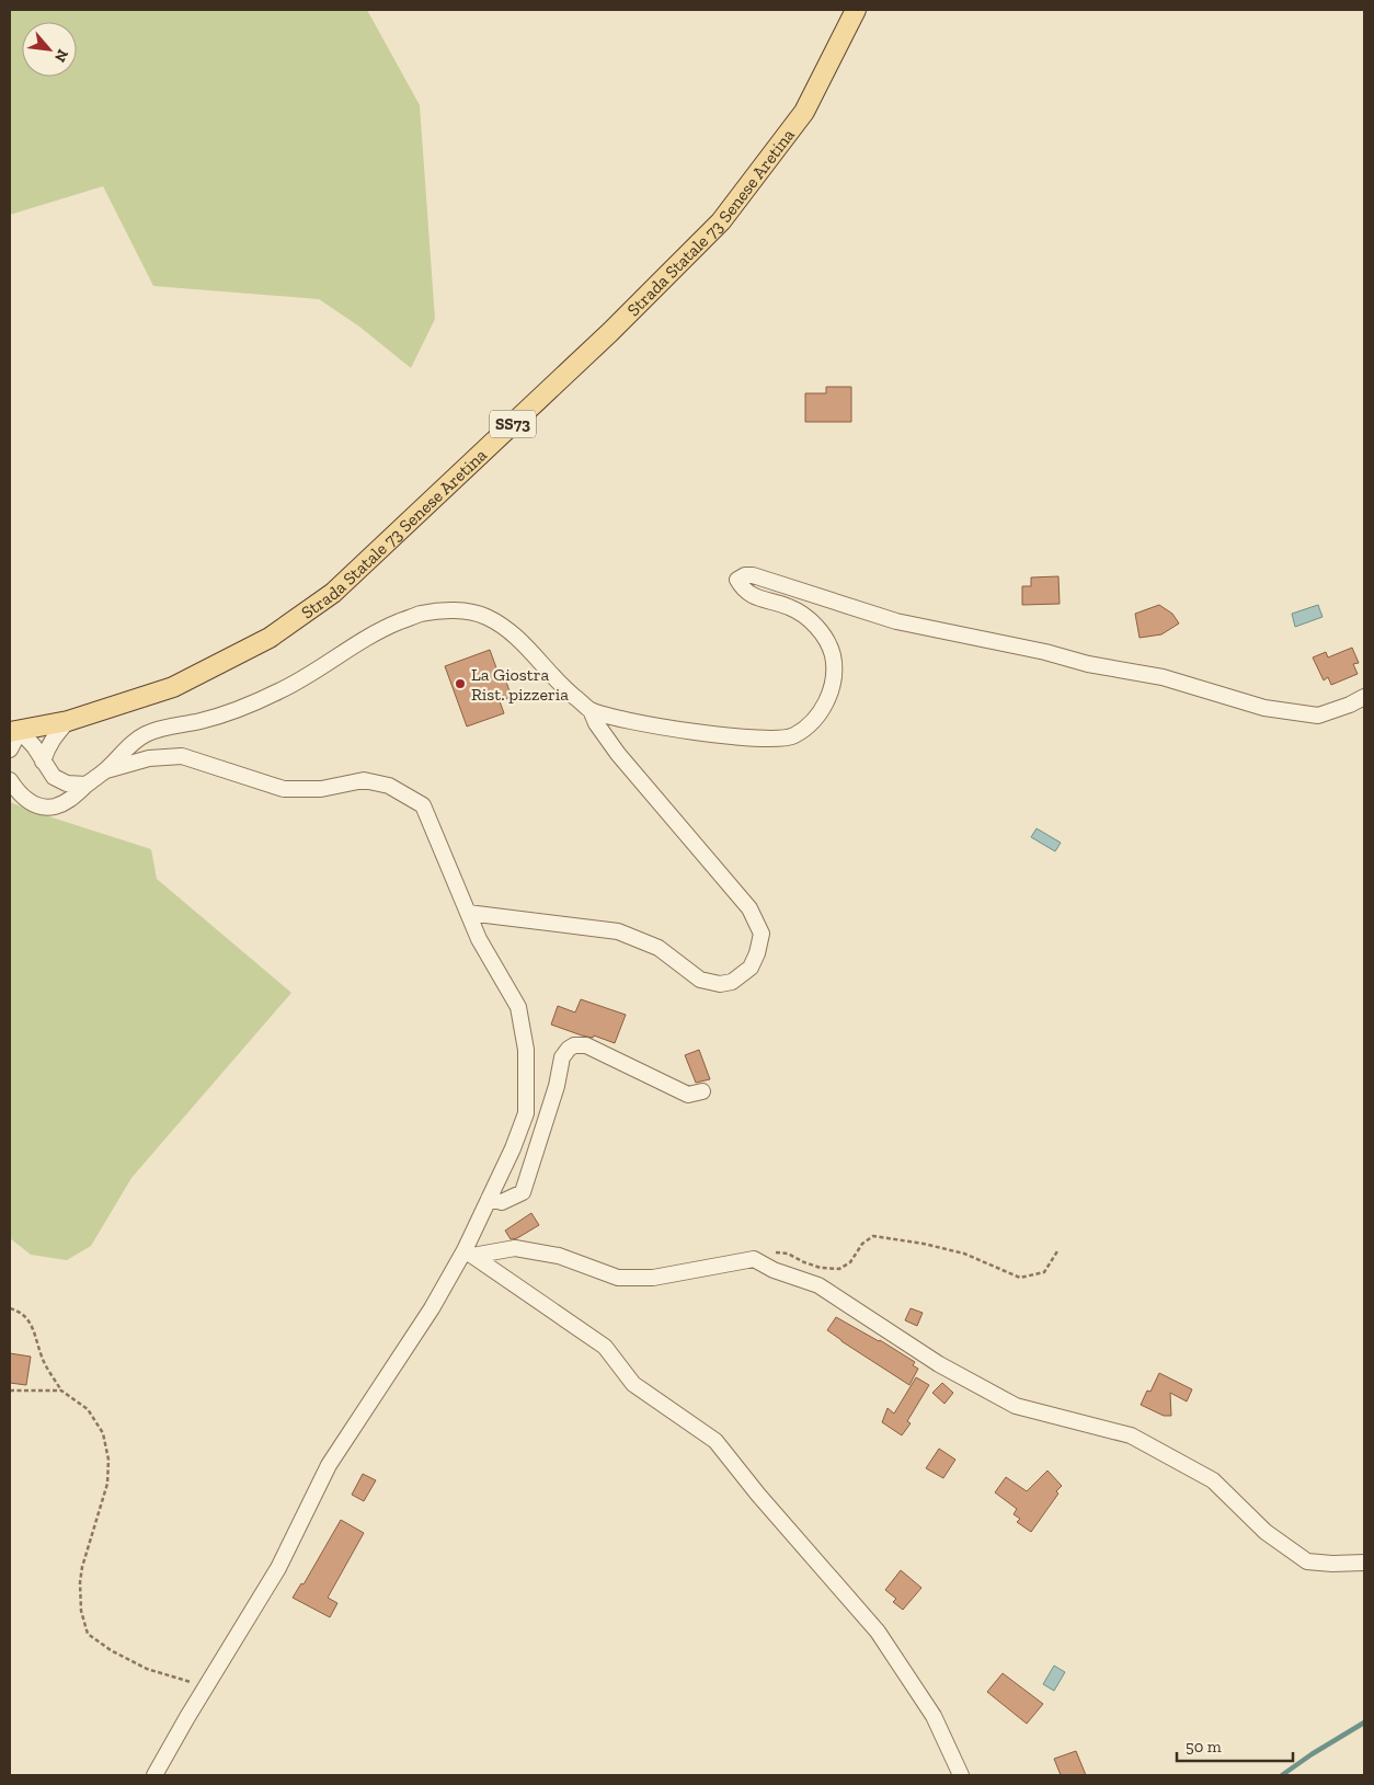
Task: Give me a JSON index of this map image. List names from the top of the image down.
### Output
{
  "streets": {
    "main road": ["Strada Statale 73 Senese Aretina", "SS73"]
  },
  "places": ["La Giostra Rist. pizzeria"],
  "scale_bar": "50 m",
  "north": "bottom right"
}
